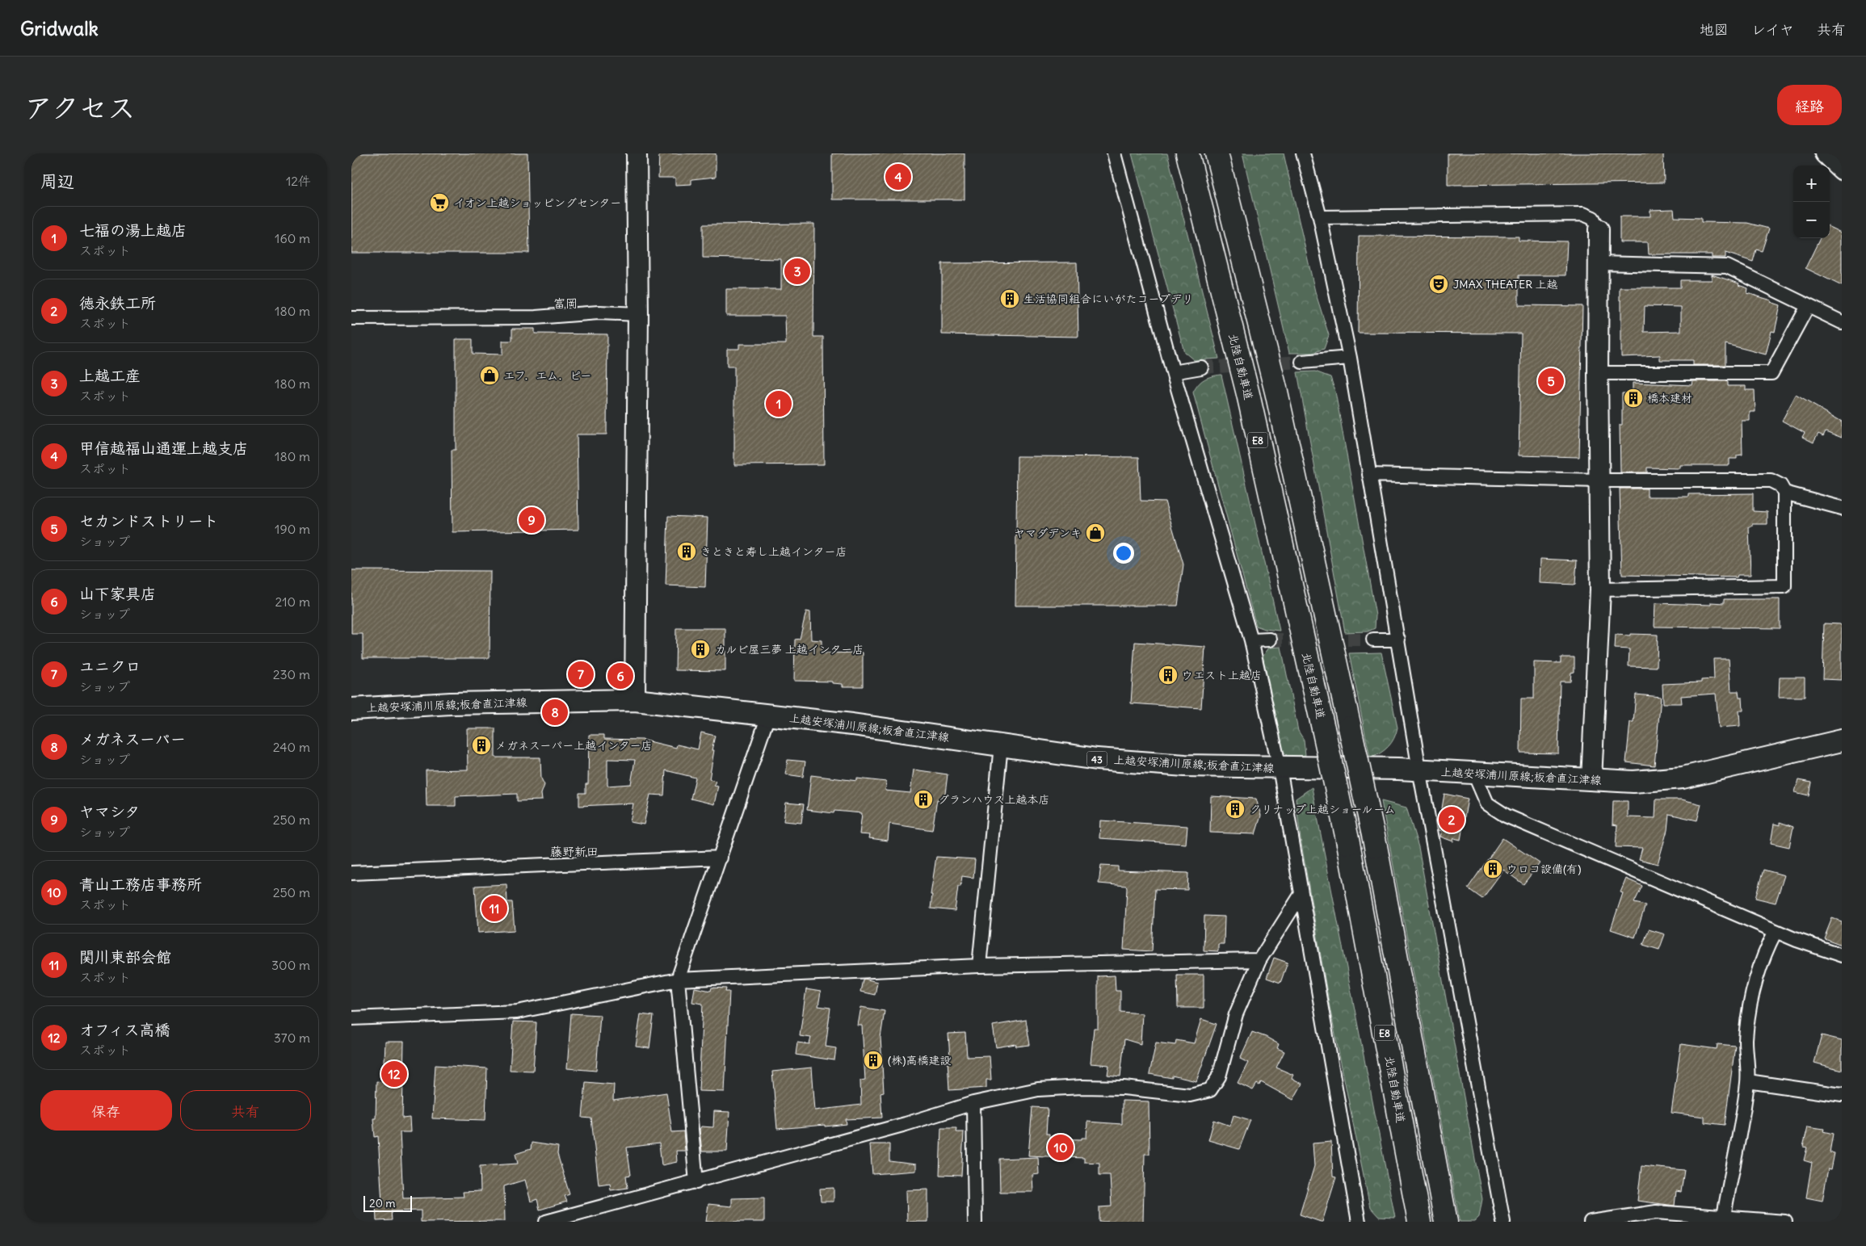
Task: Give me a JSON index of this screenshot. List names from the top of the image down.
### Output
{
  "streets": {
    "highway": ["北陸自動車道", "E8"],
    "main road": ["上越安塚浦川原線;板倉直江津線", "43"]
  },
  "districts": ["富岡", "藤野新田"],
  "places": {
    "supermarket": ["イオン上越ショッピングセンター"],
    "theatre": ["JMAX THEATER 上越"],
    "building": [
      "生活協同組合にいがたコープデリ",
      "橋本建材",
      "きときと寿し上越インター店",
      "カルビ屋三夢 上越インター店",
      "ウエスト上越店",
      "メガネスーパー上越インター店",
      "グランハウス上越本店",
      "クリナップ上越ショールーム",
      "ウロコ設備(有)",
      "(株)高橋建設"
    ],
    "shop": ["エフ．エム．ピー", "ヤマダデンキ"]
  },
  "scale_bar": "20 m",
  "page": {
    "header": "Gridwalk",
    "nav": ["地図", "レイヤ", "共有"],
    "title": "アクセス",
    "buttons": [
      "経路",
      ["保存", "共有"]
    ],
    "heading": ["周辺", "12件"],
    "pins": [
      "4",
      "3",
      "5",
      "1",
      "9",
      "7",
      "6",
      "8",
      "2",
      "11",
      "12",
      "10"
    ],
    "map_buttons": ["+", "−"],
    "list": [
      {
        "mark": "1",
        "name": "七福の湯上越店",
        "note": "スポット",
        "value": "160 m"
      },
      {
        "mark": "2",
        "name": "徳永鉄工所",
        "note": "スポット",
        "value": "180 m"
      },
      {
        "mark": "3",
        "name": "上越工産",
        "note": "スポット",
        "value": "180 m"
      },
      {
        "mark": "4",
        "name": "甲信越福山通運上越支店",
        "note": "スポット",
        "value": "180 m"
      },
      {
        "mark": "5",
        "name": "セカンドストリート",
        "note": "ショップ",
        "value": "190 m"
      },
      {
        "mark": "6",
        "name": "山下家具店",
        "note": "ショップ",
        "value": "210 m"
      },
      {
        "mark": "7",
        "name": "ユニクロ",
        "note": "ショップ",
        "value": "230 m"
      },
      {
        "mark": "8",
        "name": "メガネスーパー",
        "note": "ショップ",
        "value": "240 m"
      },
      {
        "mark": "9",
        "name": "ヤマシタ",
        "note": "ショップ",
        "value": "250 m"
      },
      {
        "mark": "10",
        "name": "青山工務店事務所",
        "note": "スポット",
        "value": "250 m"
      },
      {
        "mark": "11",
        "name": "関川東部会館",
        "note": "スポット",
        "value": "300 m"
      },
      {
        "mark": "12",
        "name": "オフィス高橋",
        "note": "スポット",
        "value": "370 m"
      }
    ],
    "scale": "20 m"
  }
}
